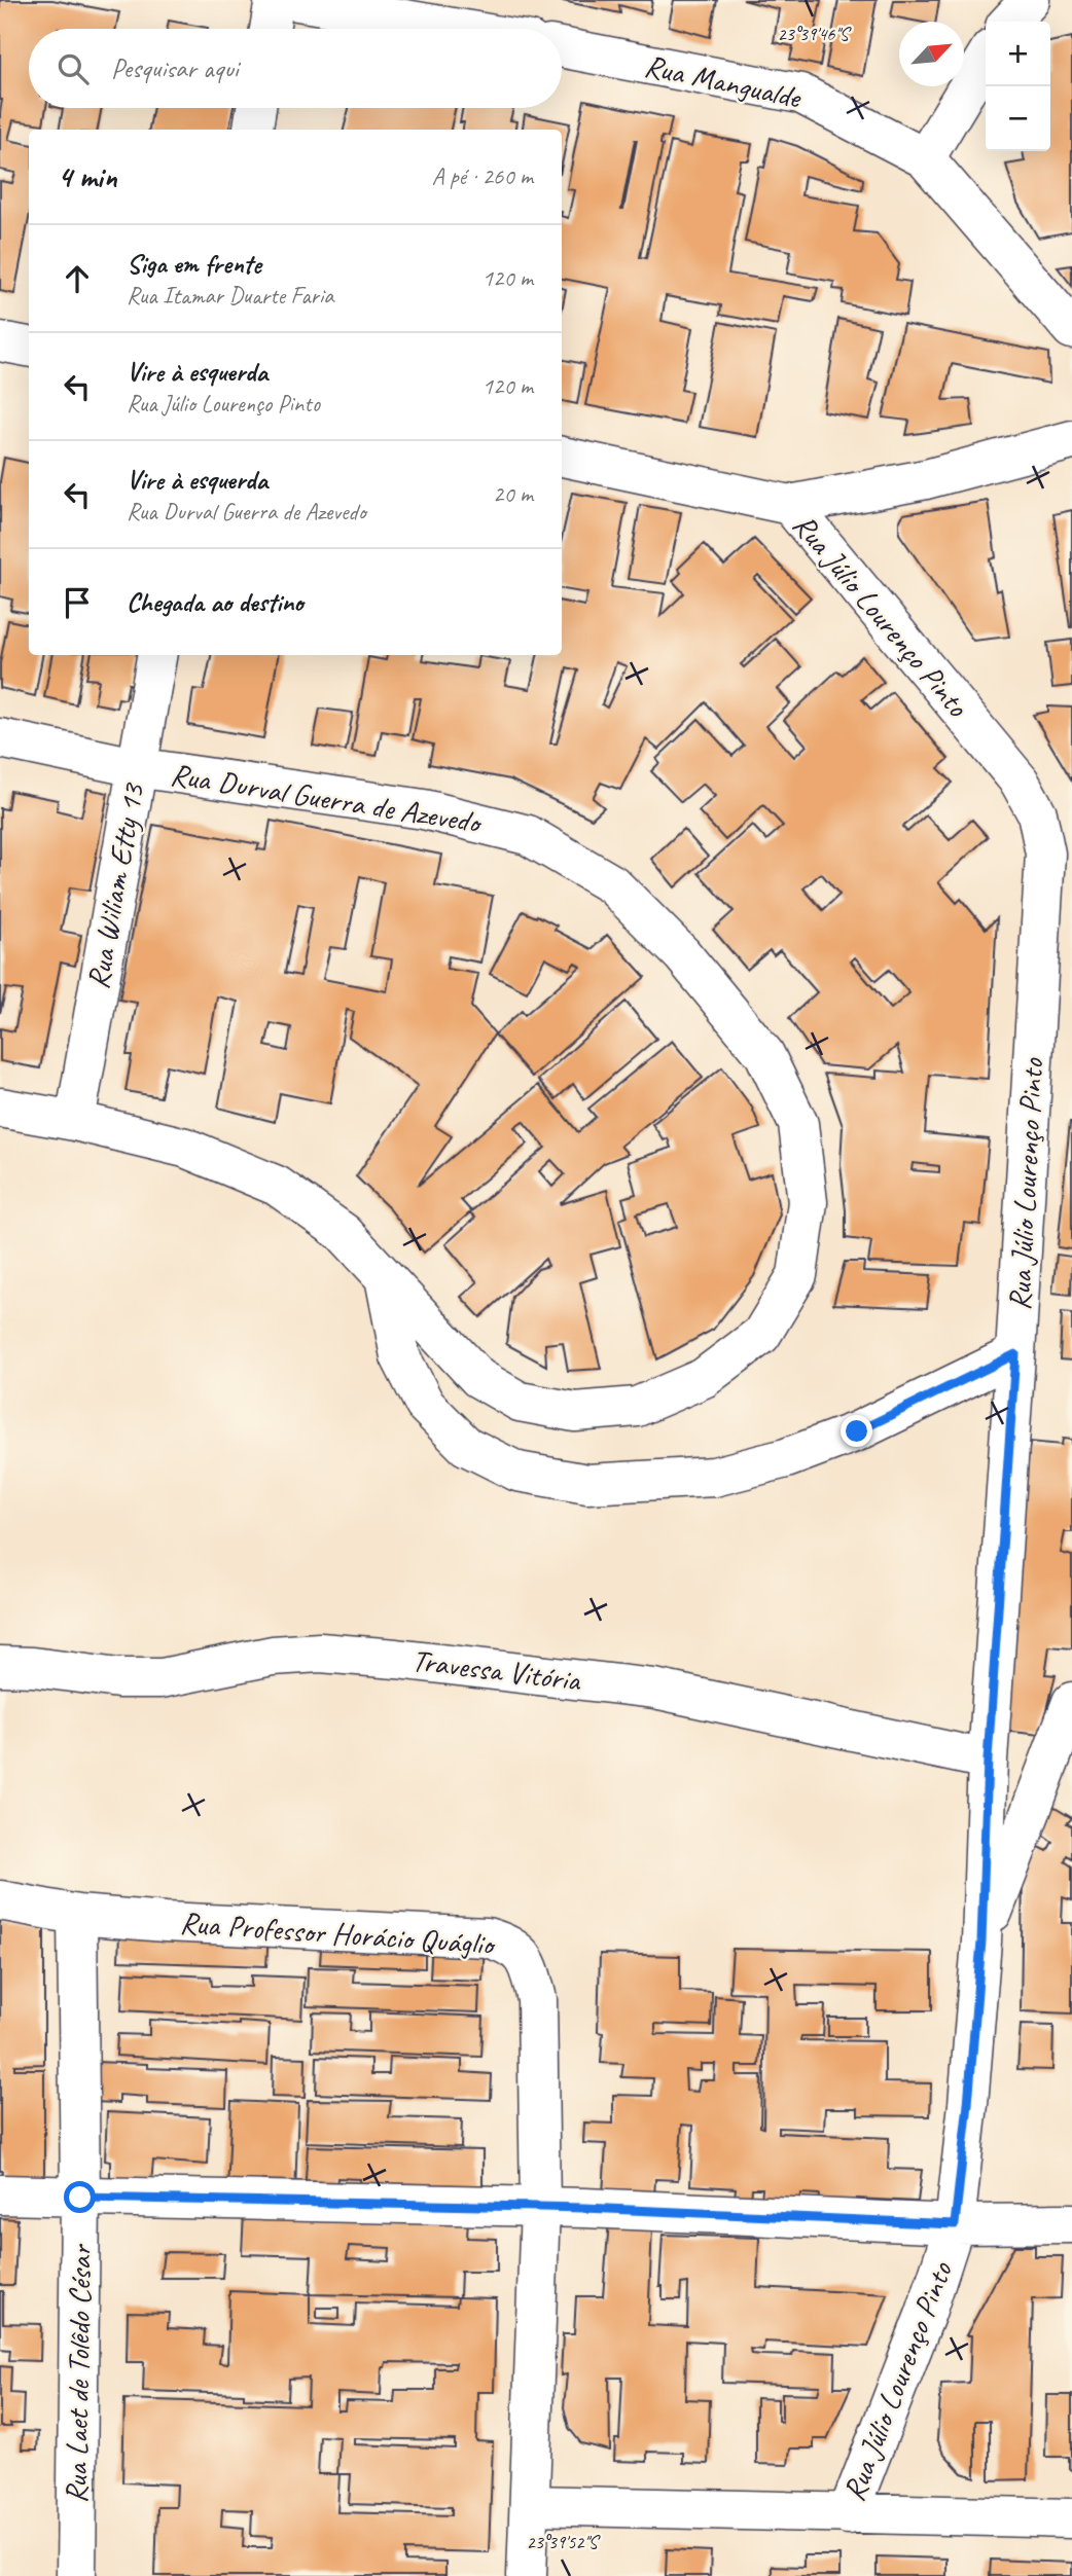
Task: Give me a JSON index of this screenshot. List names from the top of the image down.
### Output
{
  "streets": {
    "street": [
      "Rua Mangualde",
      "Rua Júlio Lourenço Pinto",
      "Rua Durval Guerra de Azevedo",
      "Rua Wiliam Etty 13",
      "Travessa Vitória",
      "Rua Professor Horácio Quáglio",
      "Rua Laet de Tolêdo César"
    ]
  },
  "crossings": [
    ["Rua Júlio Lourenço Pinto", "Travessa Vitória"],
    ["Rua Durval Guerra de Azevedo", "Rua Wiliam Etty 13"],
    ["Rua Professor Horácio Quáglio", "Rua Laet de Tolêdo César"]
  ],
  "north": "top right",
  "page": {
    "map_buttons": ["+", "−"],
    "search": "Pesquisar aqui",
    "heading": ["4 min", "A pé · 260 m"],
    "list": [
      ["Siga em frente", "Rua Itamar Duarte Faria", "120 m"],
      ["Vire à esquerda", "Rua Júlio Lourenço Pinto", "120 m"],
      ["Vire à esquerda", "Rua Durval Guerra de Azevedo", "20 m"],
      "Chegada ao destino"
    ]
  },
  "coordinates": ["23°39'46\"S", "23°39'52\"S"]
}
